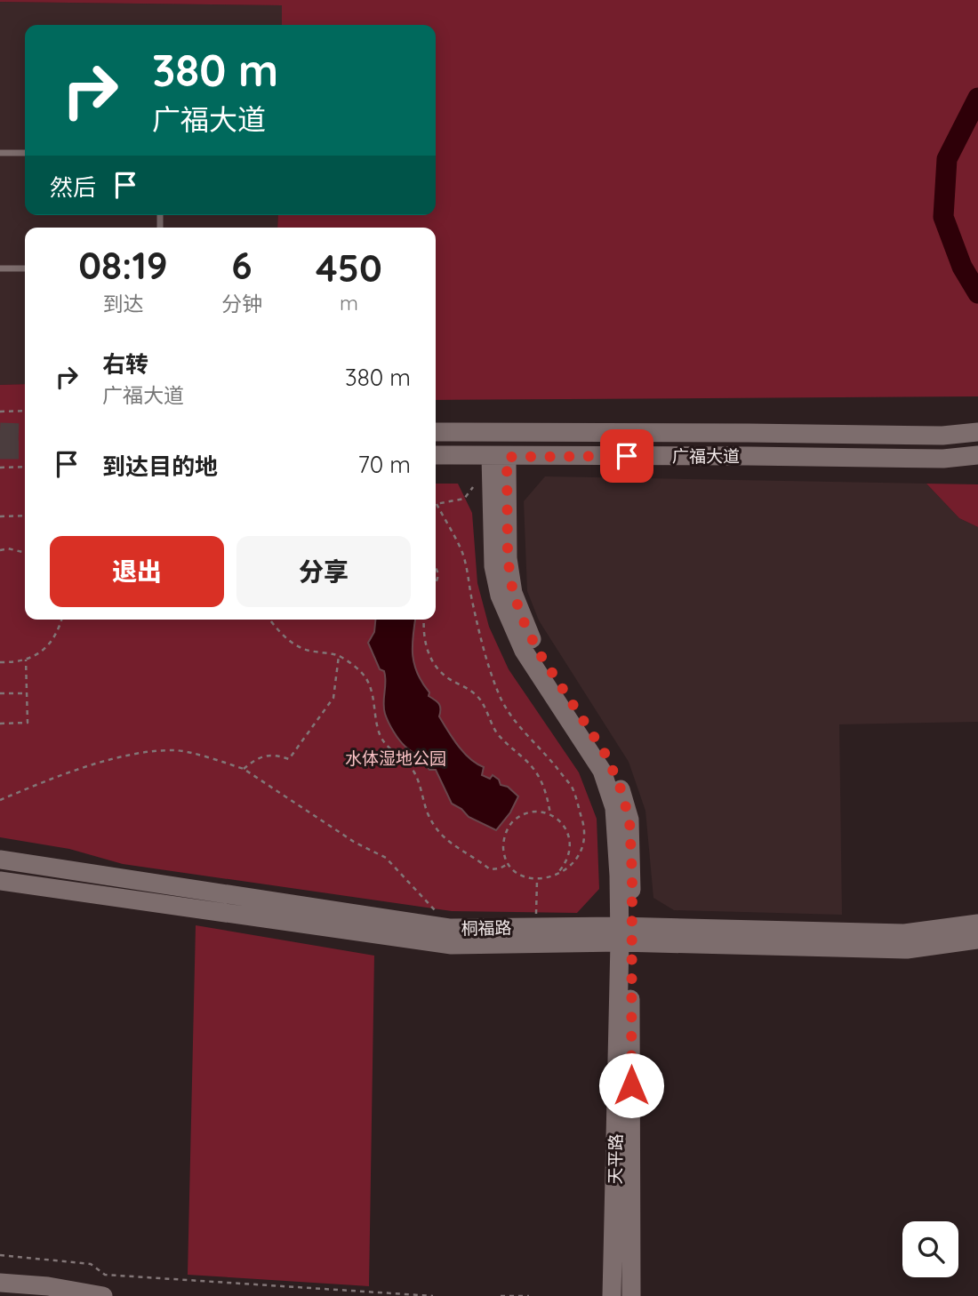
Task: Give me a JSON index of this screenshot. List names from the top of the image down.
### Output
{
  "streets": {
    "street": ["广福大道", "桐福路", "天平路"]
  },
  "crossings": [
    ["广福大道", "天平路"],
    ["桐福路", "天平路"]
  ],
  "parks": ["水体湿地公园"],
  "page": {
    "turn": ["380 m", "广福大道"],
    "then": "然后",
    "eta": [
      "08:19",
      "到达",
      "6",
      "分钟",
      "450",
      "m"
    ],
    "list": [
      {
        "name": "右转",
        "note": "广福大道",
        "value": "380 m"
      },
      {
        "name": "到达目的地",
        "value": "70 m"
      }
    ],
    "buttons": ["退出", "分享"]
  }
}
